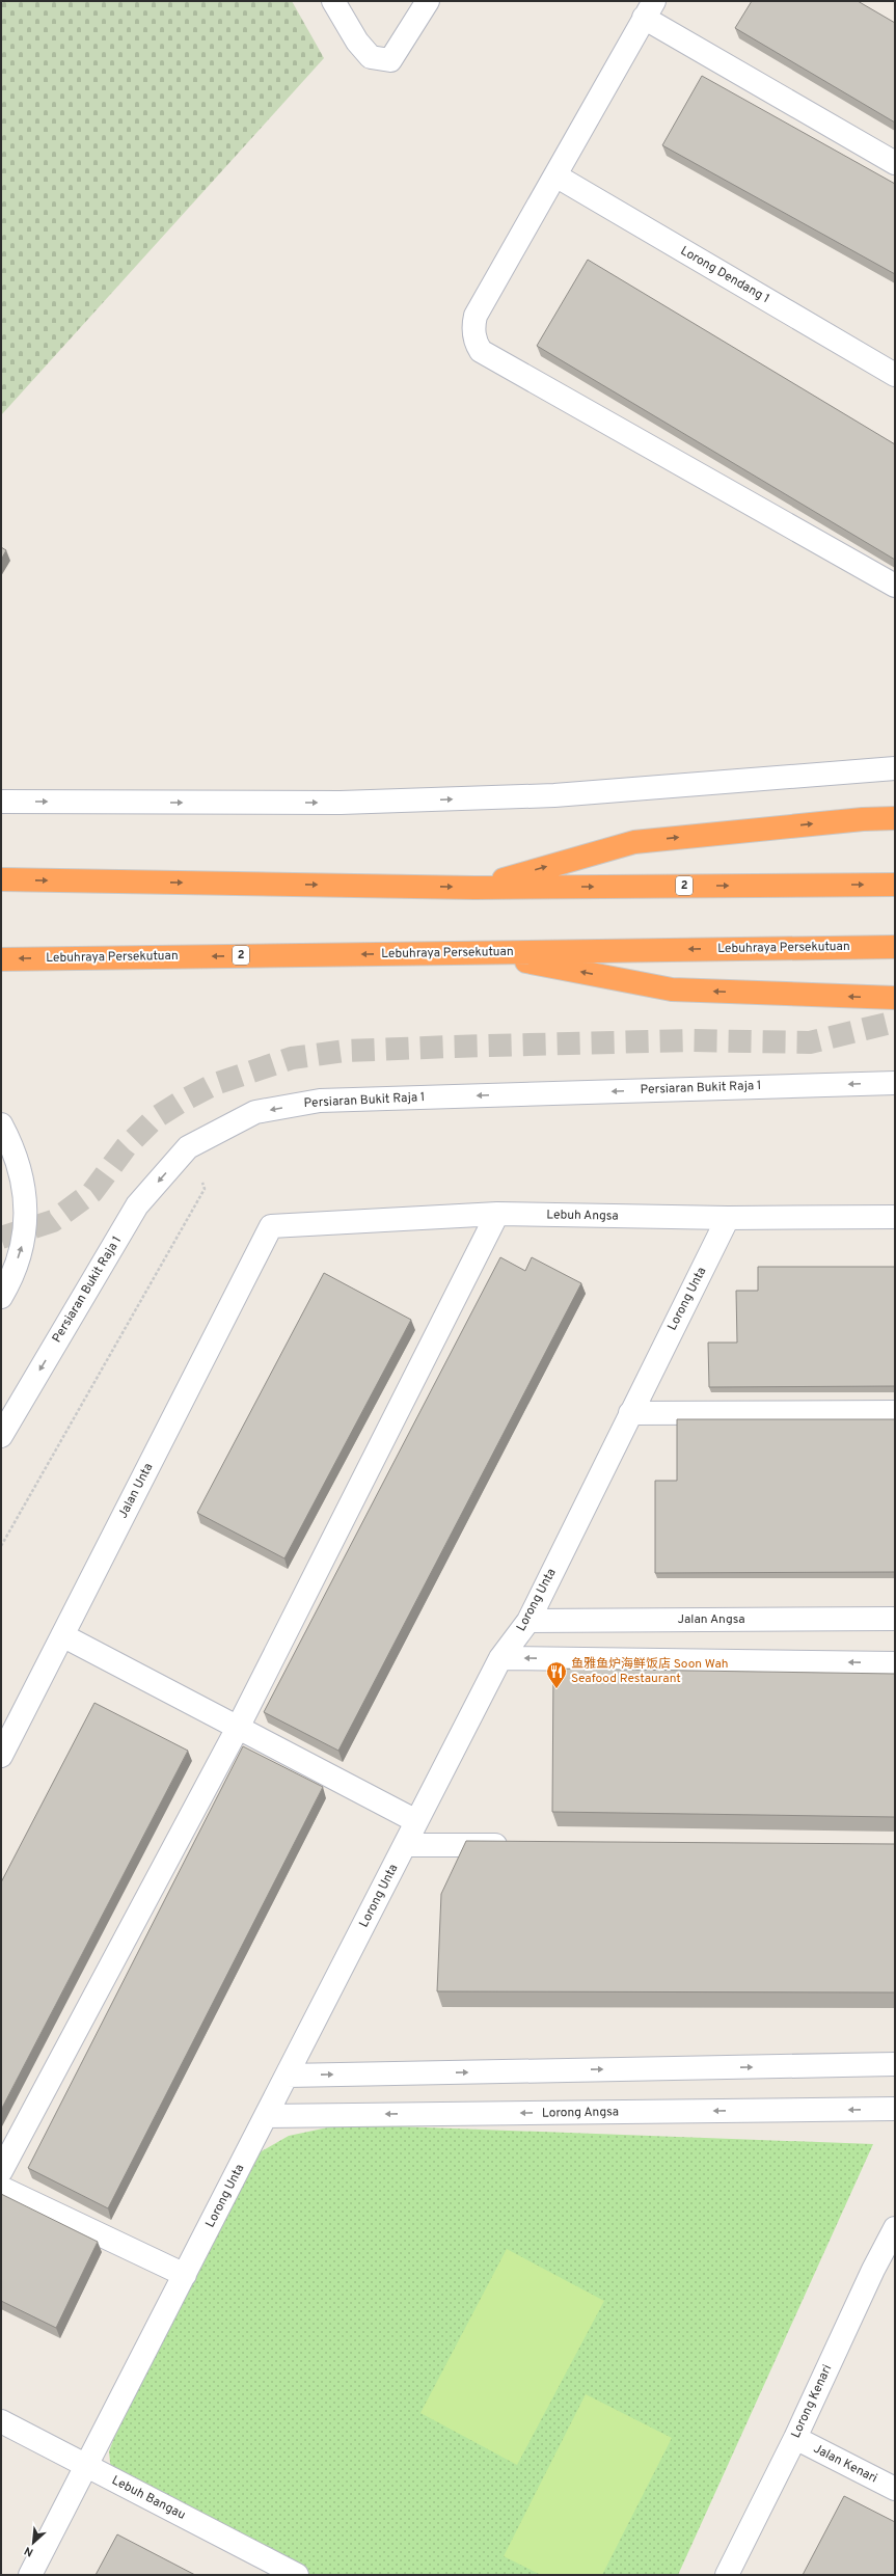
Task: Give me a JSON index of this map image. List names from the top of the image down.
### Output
{
  "streets": {
    "highway": ["2", "Lebuhraya Persekutuan"],
    "street": [
      "Lorong Dendang 1",
      "Persiaran Bukit Raja 1",
      "Lebuh Angsa",
      "Lorong Unta",
      "Jalan Unta",
      "Jalan Angsa",
      "Lorong Angsa",
      "Lorong Kenari",
      "Jalan Kenari",
      "Lebuh Bangau"
    ]
  },
  "crossings": [
    ["Lebuh Angsa", "Lorong Unta"],
    ["Lebuh Angsa", "Jalan Unta"],
    ["Lorong Unta", "Jalan Angsa"],
    ["Lorong Unta", "Lorong Angsa"],
    ["Lorong Unta", "Lebuh Bangau"],
    ["Lorong Kenari", "Jalan Kenari"]
  ],
  "one_way": ["Persiaran Bukit Raja 1"],
  "places": {
    "restaurant": ["鱼雅鱼炉海鲜饭店 Soon Wah Seafood Restaurant"]
  },
  "north": "bottom left"
}
